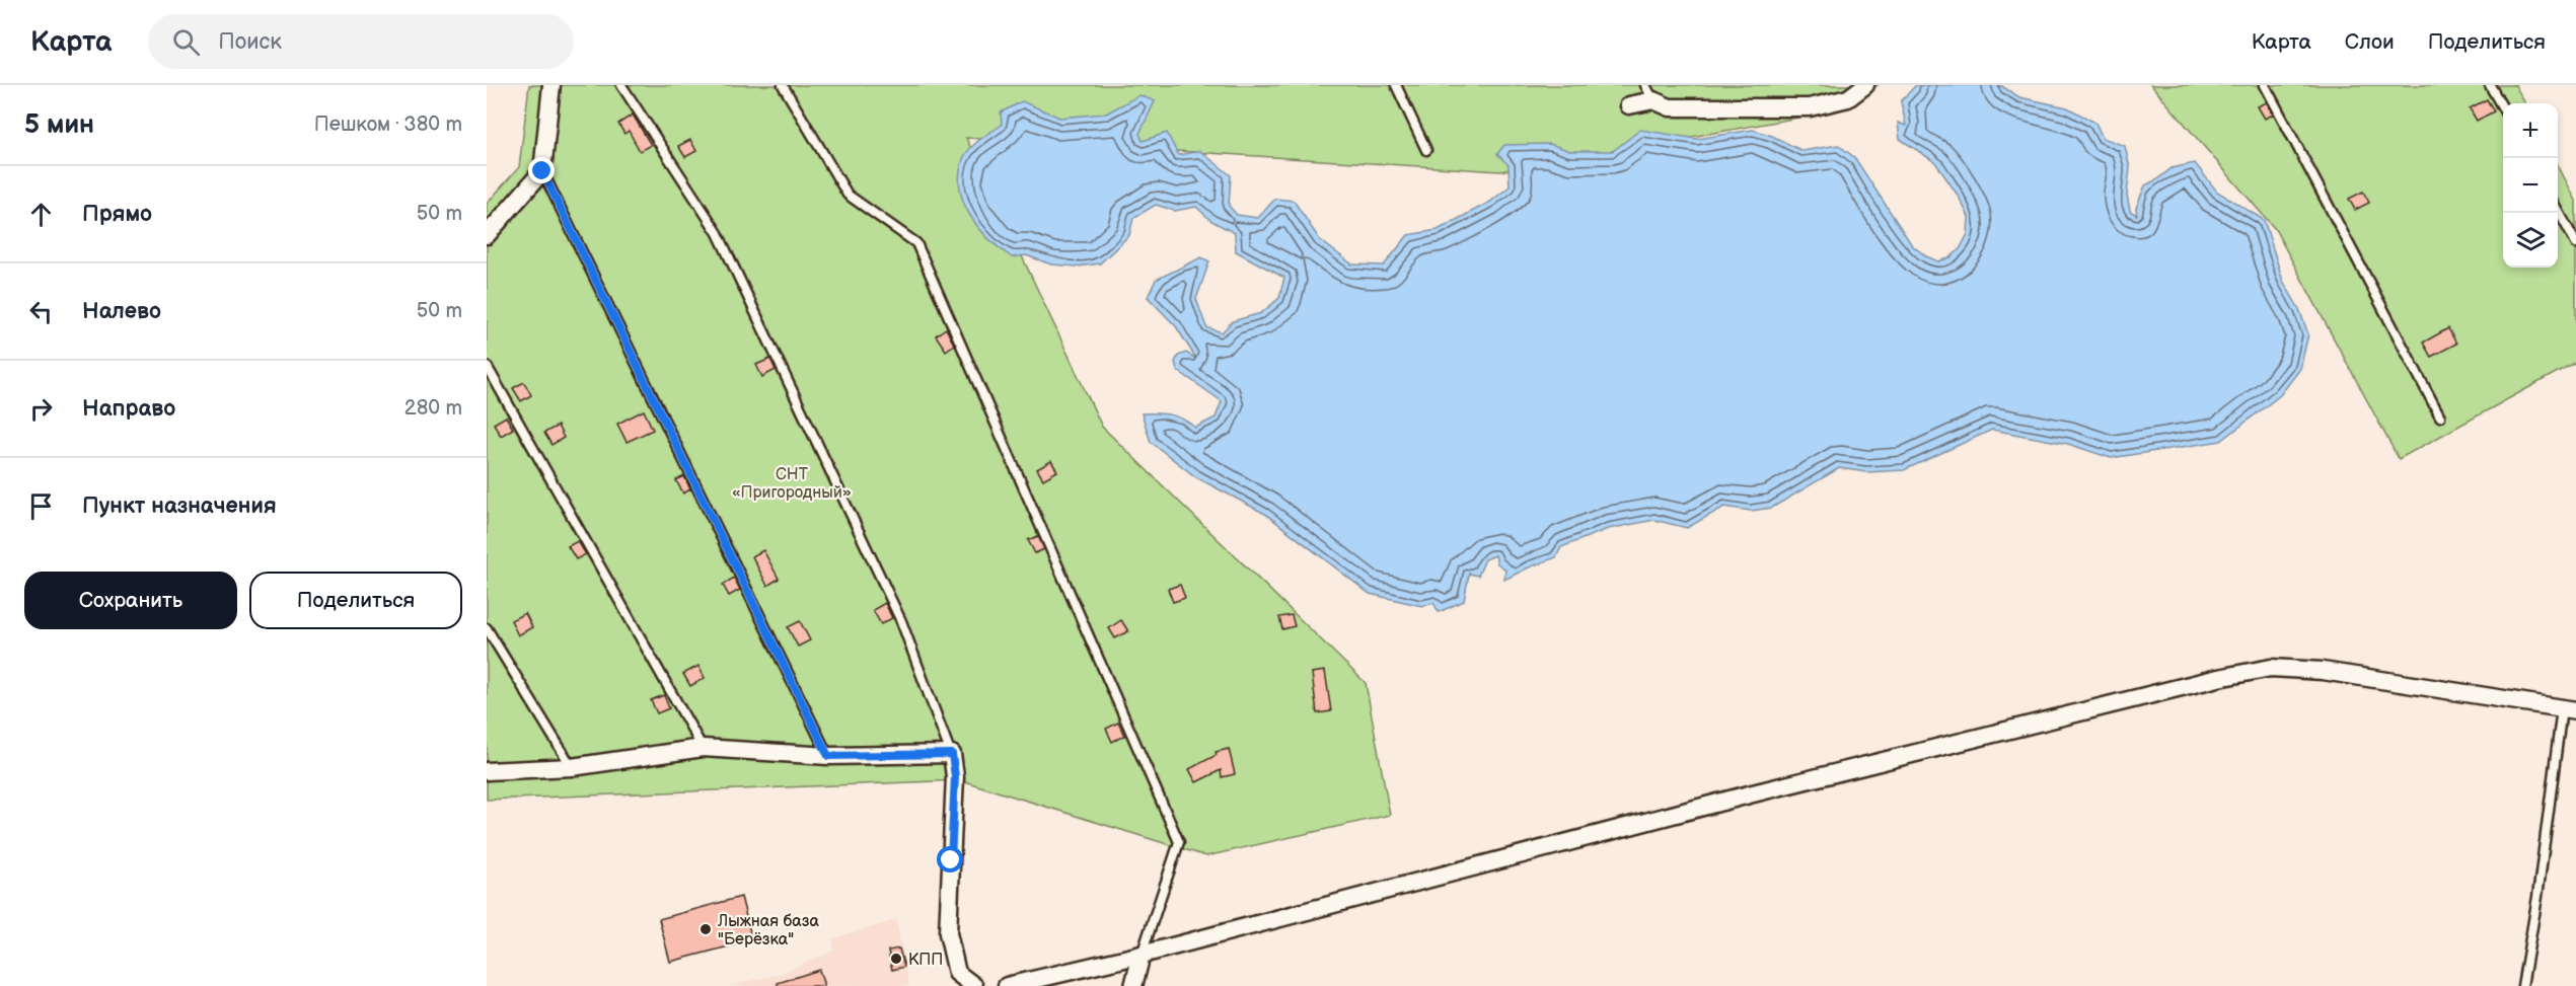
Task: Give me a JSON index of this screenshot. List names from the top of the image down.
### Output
{
  "parks": ["СНТ «Пригородный»"],
  "places": ["Лыжная база \"Берёзка\"", "КПП"],
  "page": {
    "header": "Карта",
    "search": "Поиск",
    "nav": ["Карта", "Слои", "Поделиться"],
    "heading": ["5 мин", "Пешком · 380 m"],
    "map_buttons": ["+", "−"],
    "list": [
      ["Прямо", "50 m"],
      ["Налево", "50 m"],
      ["Направо", "280 m"],
      "Пункт назначения"
    ],
    "buttons": ["Сохранить", "Поделиться"]
  }
}
